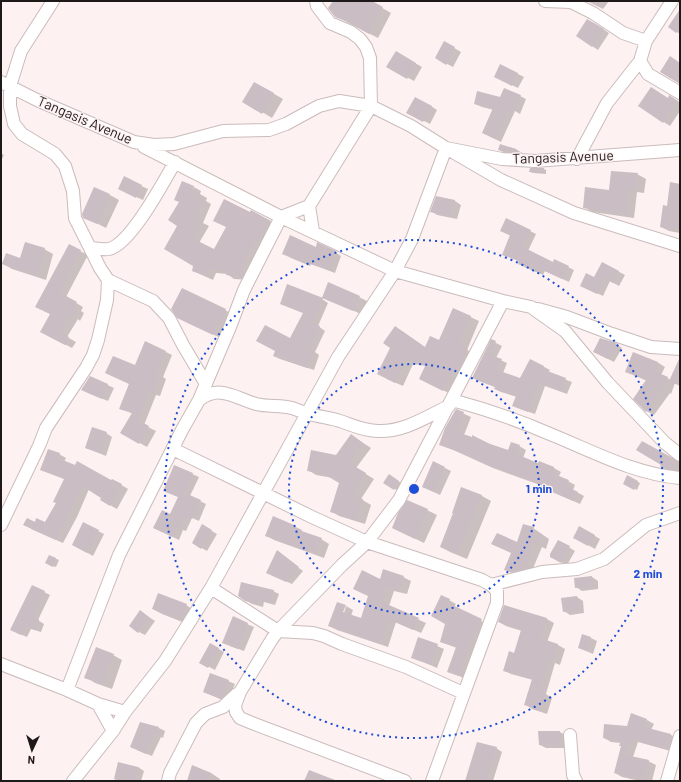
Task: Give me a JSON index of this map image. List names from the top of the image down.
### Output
{
  "streets": {
    "street": ["Tangasis Avenue"]
  },
  "north": "bottom",
  "rings": ["1 min", "2 min"]
}
